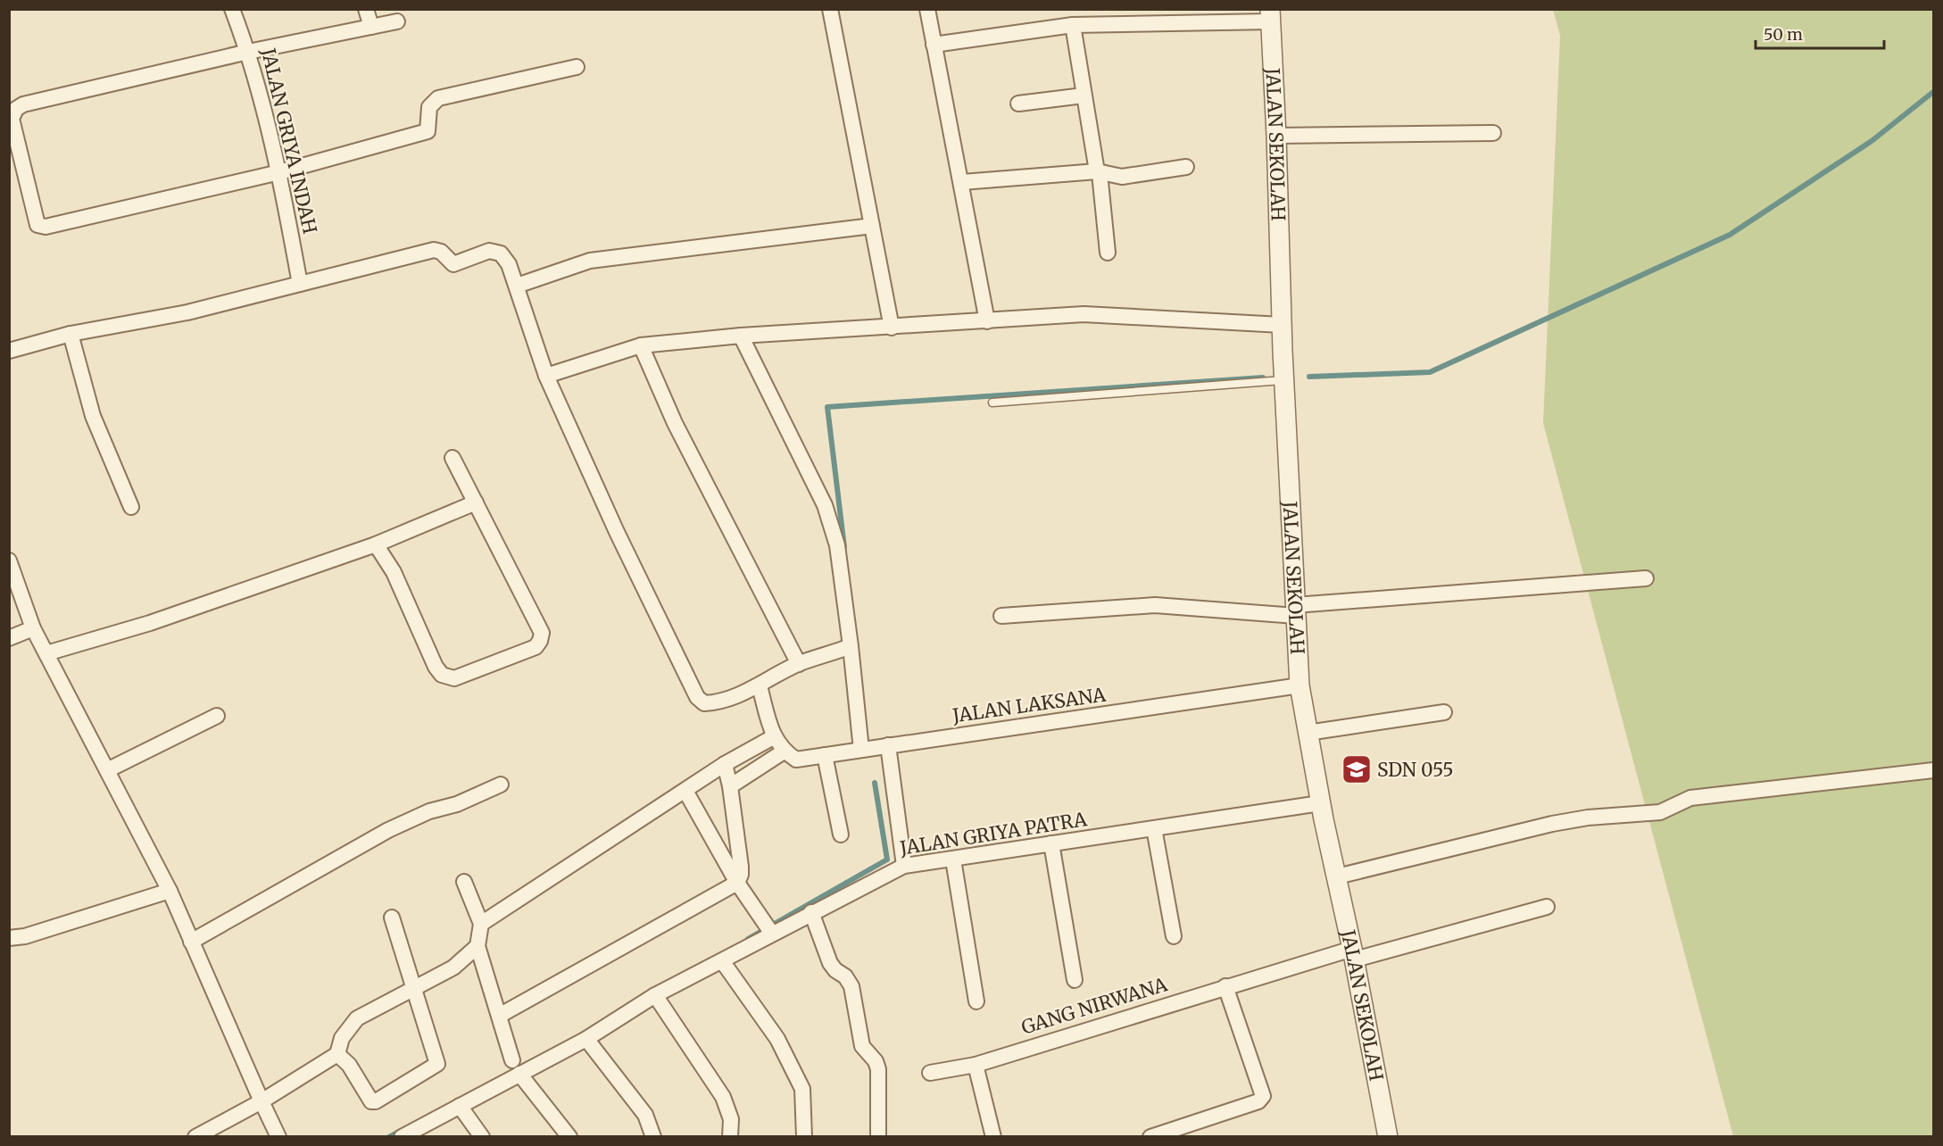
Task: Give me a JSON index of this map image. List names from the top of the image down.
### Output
{
  "streets": {
    "street": [
      "JALAN GRIYA INDAH",
      "JALAN SEKOLAH",
      "JALAN LAKSANA",
      "JALAN GRIYA PATRA",
      "GANG NIRWANA"
    ]
  },
  "crossings": [
    ["JALAN SEKOLAH", "JALAN LAKSANA"],
    ["JALAN SEKOLAH", "JALAN GRIYA PATRA"],
    ["JALAN SEKOLAH", "GANG NIRWANA"]
  ],
  "places": {
    "school or university": ["SDN 055"]
  },
  "scale_bar": "50 m"
}
